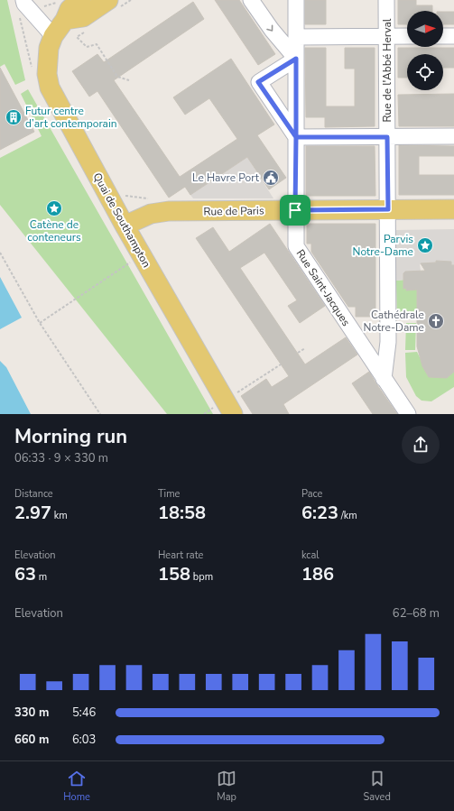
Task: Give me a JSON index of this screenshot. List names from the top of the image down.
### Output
{
  "streets": {
    "main road": ["Rue de Paris", "Quai de Southampton"],
    "street": ["Rue de l'Abbé Herval", "Rue Saint-Jacques"]
  },
  "crossings": [
    ["Rue de l'Abbé Herval", "Rue de Paris"],
    ["Rue de l'Abbé Herval", "Rue Saint-Jacques"],
    ["Rue de Paris", "Quai de Southampton"],
    ["Rue de Paris", "Rue Saint-Jacques"]
  ],
  "places": {
    "building": ["Futur centre d’art contemporain"],
    "public building": ["Le Havre Port"],
    "place": ["Catène de conteneurs", "Parvis Notre-Dame"],
    "church": ["Cathédrale Notre-Dame"]
  },
  "north": "right",
  "page": {
    "heading": ["Morning run", "06:33 · 9 × 330 m"],
    "stats": [
      ["Distance", "2.97 km"],
      ["Time", "18:58"],
      ["Pace", "6:23 /km"],
      ["Elevation", "63 m"],
      ["Heart rate", "158 bpm"],
      ["kcal", "186"]
    ],
    "chart": ["Elevation", "62–68 m"],
    "list": [
      {
        "name": "330 m",
        "note": "5:46"
      },
      {
        "name": "660 m",
        "note": "6:03"
      }
    ],
    "tabs": ["Home", "Map", "Saved"]
  }
}
